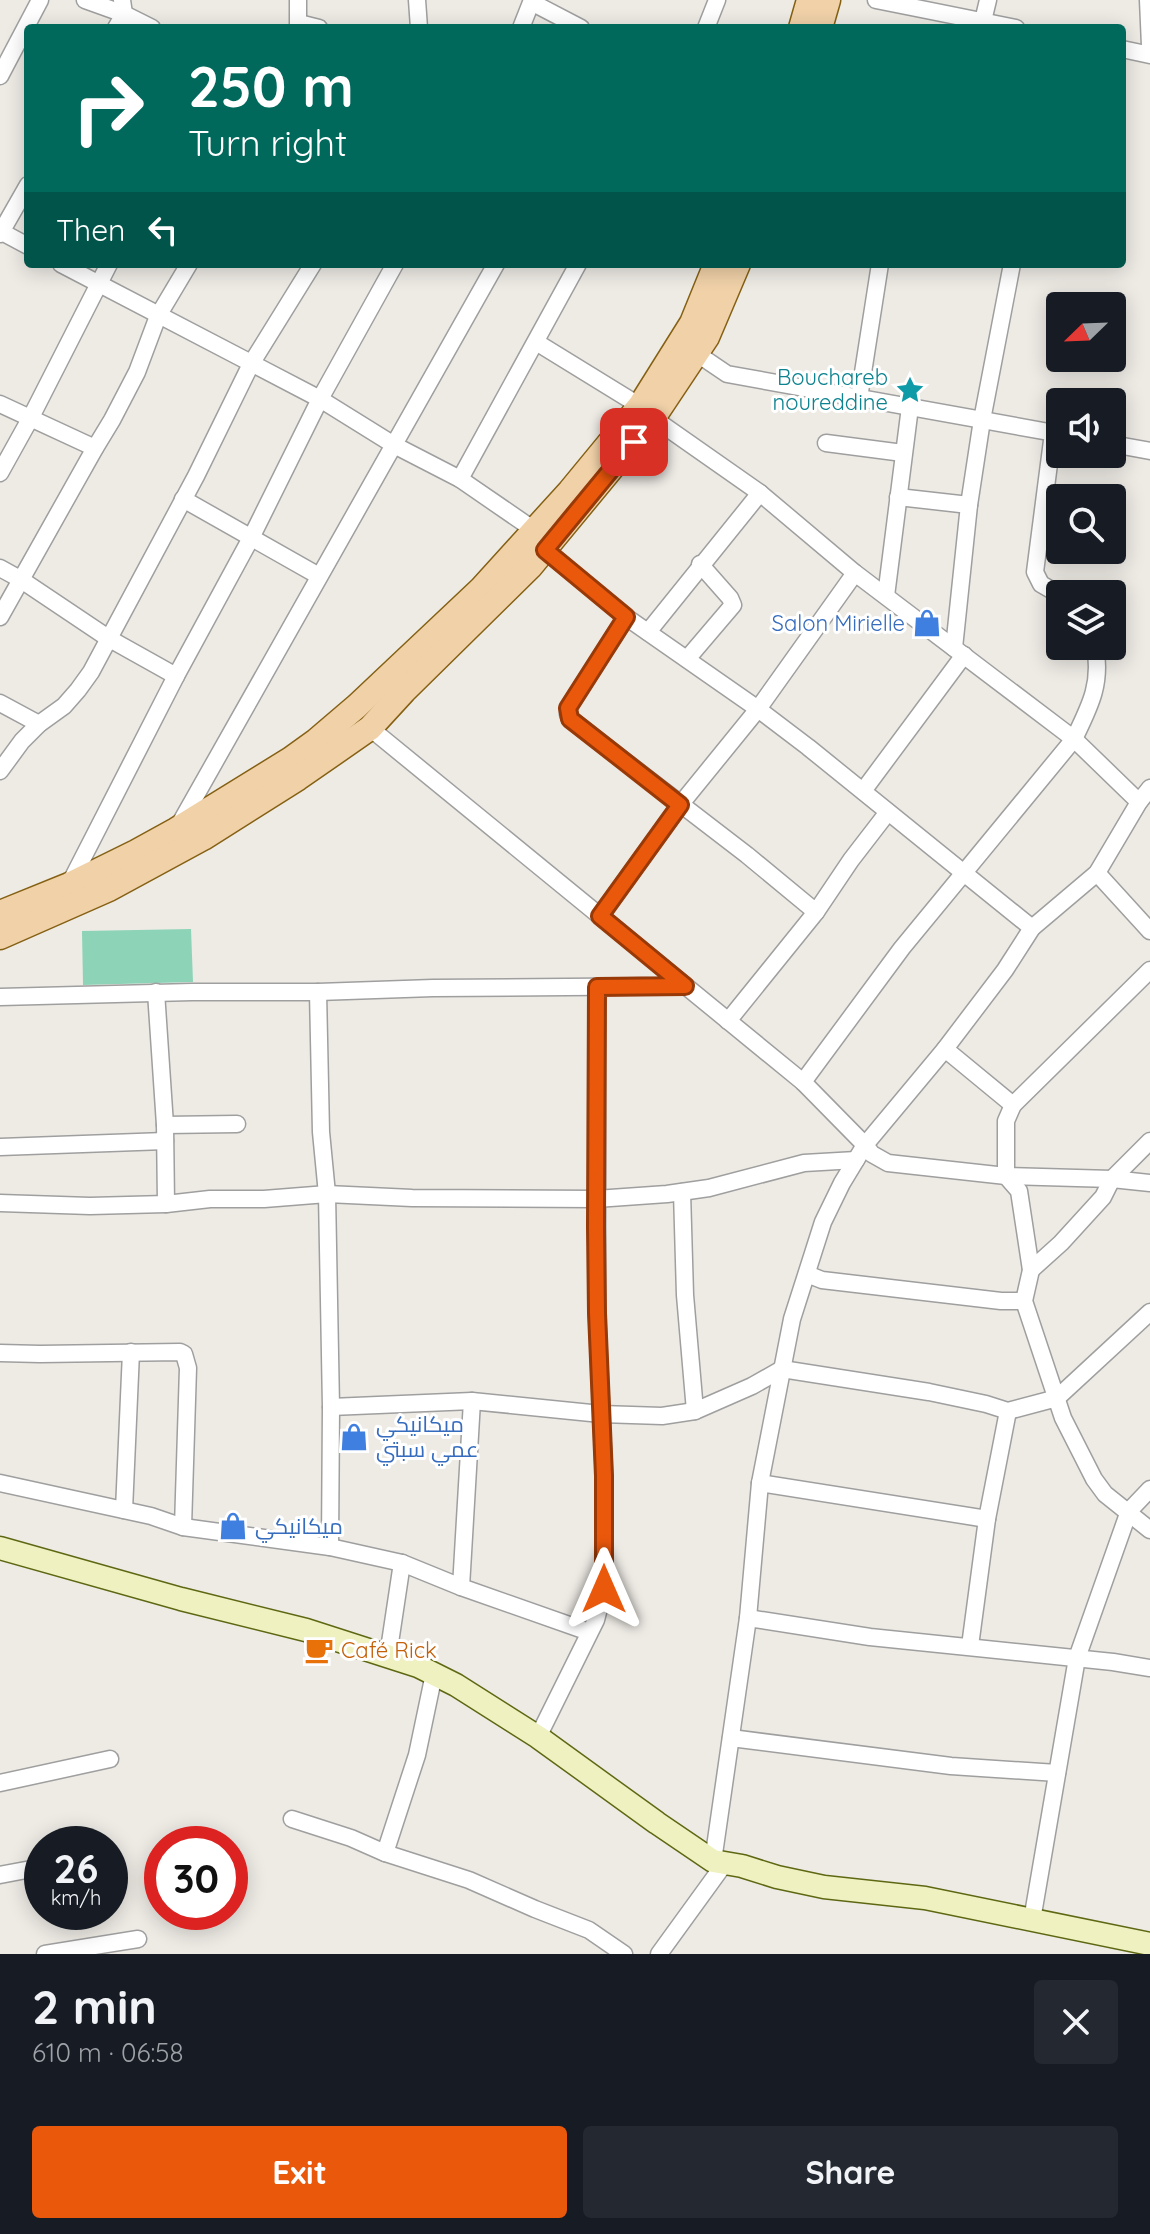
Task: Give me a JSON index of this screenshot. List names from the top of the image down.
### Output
{
  "places": {
    "place": ["Bouchareb noureddine"],
    "shop": ["Salon Mirielle", "ميكانيكي عمي سبتي", "ميكانيكي"],
    "cafe": ["Café Rick"]
  },
  "north": "bottom left",
  "page": {
    "turn": ["250 m", "Turn right"],
    "then": "Then",
    "speed": "26 km/h",
    "limit": "30",
    "heading": ["2 min", "610 m · 06:58"],
    "buttons": ["Exit", "Share"]
  }
}
